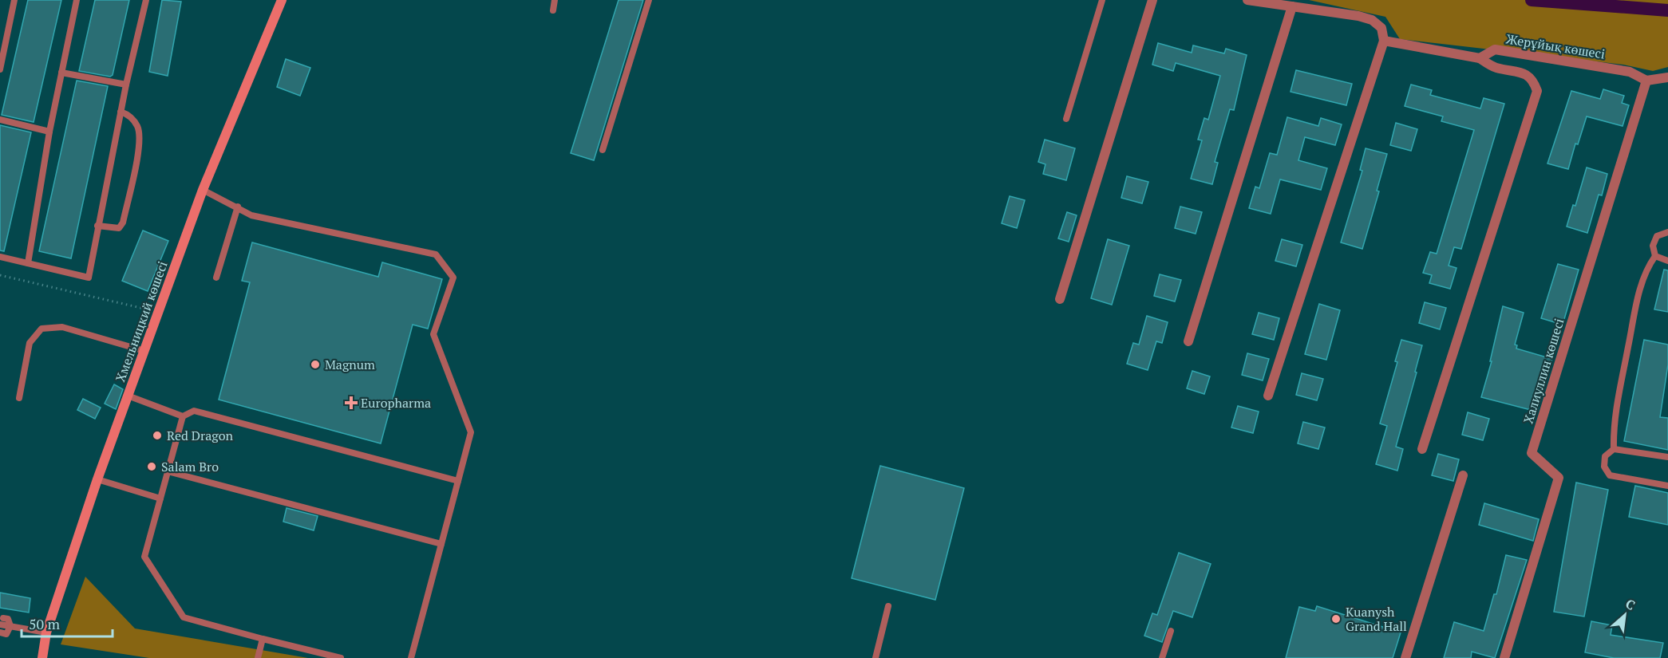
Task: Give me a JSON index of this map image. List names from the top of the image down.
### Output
{
  "streets": {
    "street": ["Жерұйық көшесі", "Хмельницкий көшесі", "Халиуллин көшесі"]
  },
  "crossings": [
    ["Жерұйық көшесі", "Халиуллин көшесі"]
  ],
  "places": {
    "other": [
      "Magnum",
      "Red Dragon",
      "Salam Bro",
      "Kuanysh Grand Hall"
    ],
    "health": ["Europharma"]
  },
  "scale_bar": "50 m",
  "north": "top right"
}
